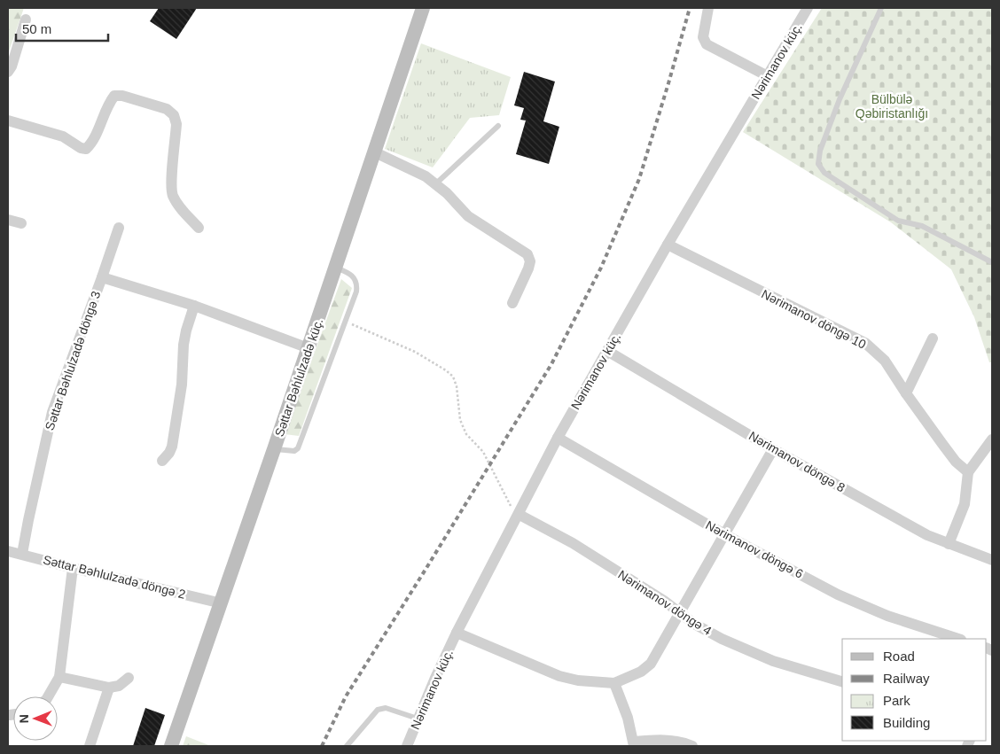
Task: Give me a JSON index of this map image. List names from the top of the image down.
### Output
{
  "streets": {
    "main road": ["Səttar Bəhlulzadə küç."],
    "street": [
      "Nərimanov küç.",
      "Nərimanov döngə 10",
      "Səttar Bəhlulzadə döngə 3",
      "Nərimanov döngə 8",
      "Nərimanov döngə 6",
      "Səttar Bəhlulzadə döngə 2",
      "Nərimanov döngə 4"
    ]
  },
  "crossings": [
    ["Nərimanov küç.", "Nərimanov döngə 10"],
    ["Nərimanov küç.", "Nərimanov döngə 8"],
    ["Nərimanov küç.", "Nərimanov döngə 6"],
    ["Nərimanov küç.", "Nərimanov döngə 4"],
    ["Səttar Bəhlulzadə döngə 3", "Səttar Bəhlulzadə küç."],
    ["Səttar Bəhlulzadə döngə 3", "Səttar Bəhlulzadə döngə 2"],
    ["Səttar Bəhlulzadə küç.", "Səttar Bəhlulzadə döngə 2"]
  ],
  "parks": ["Bülbülə Qəbiristanlığı"],
  "legend": [
    "Road",
    "Railway",
    "Park",
    "Building"
  ],
  "scale_bar": "50 m",
  "north": "left"
}
